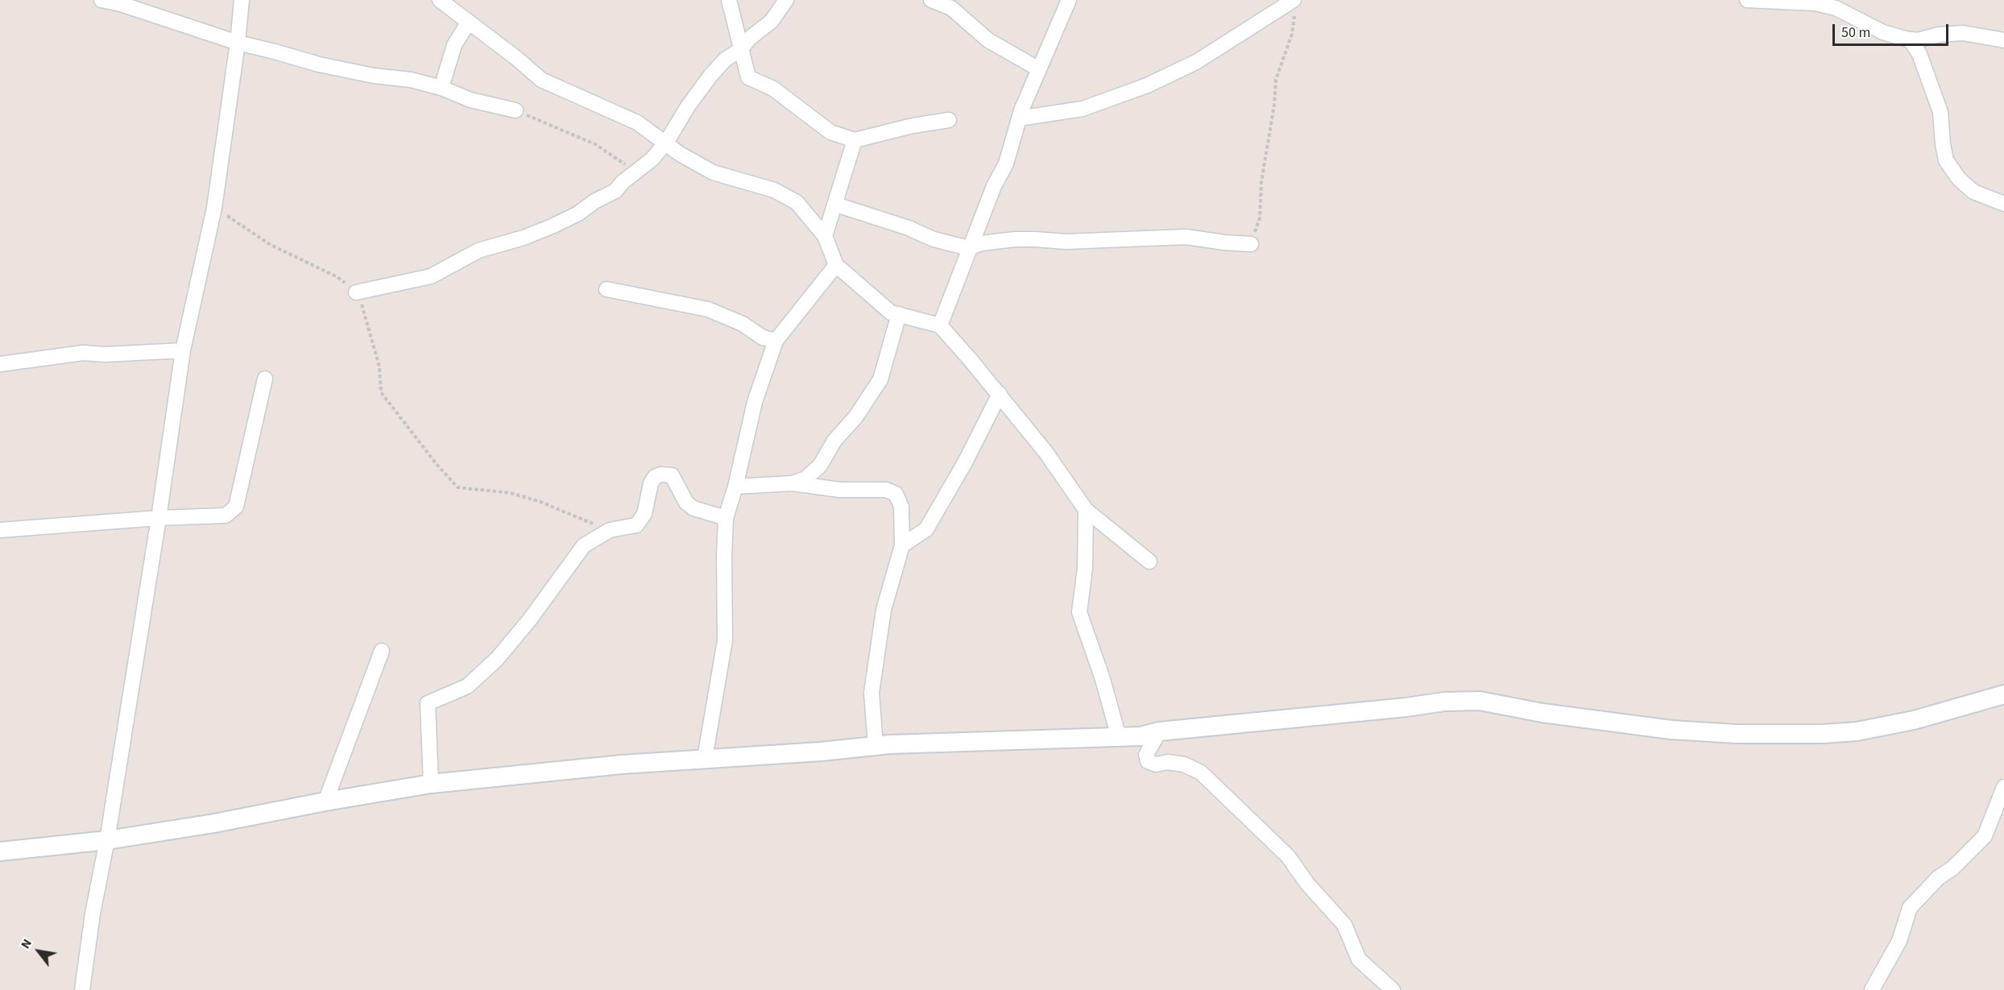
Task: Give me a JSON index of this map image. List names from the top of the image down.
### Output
{
  "scale_bar": "50 m",
  "north": "top left"
}
